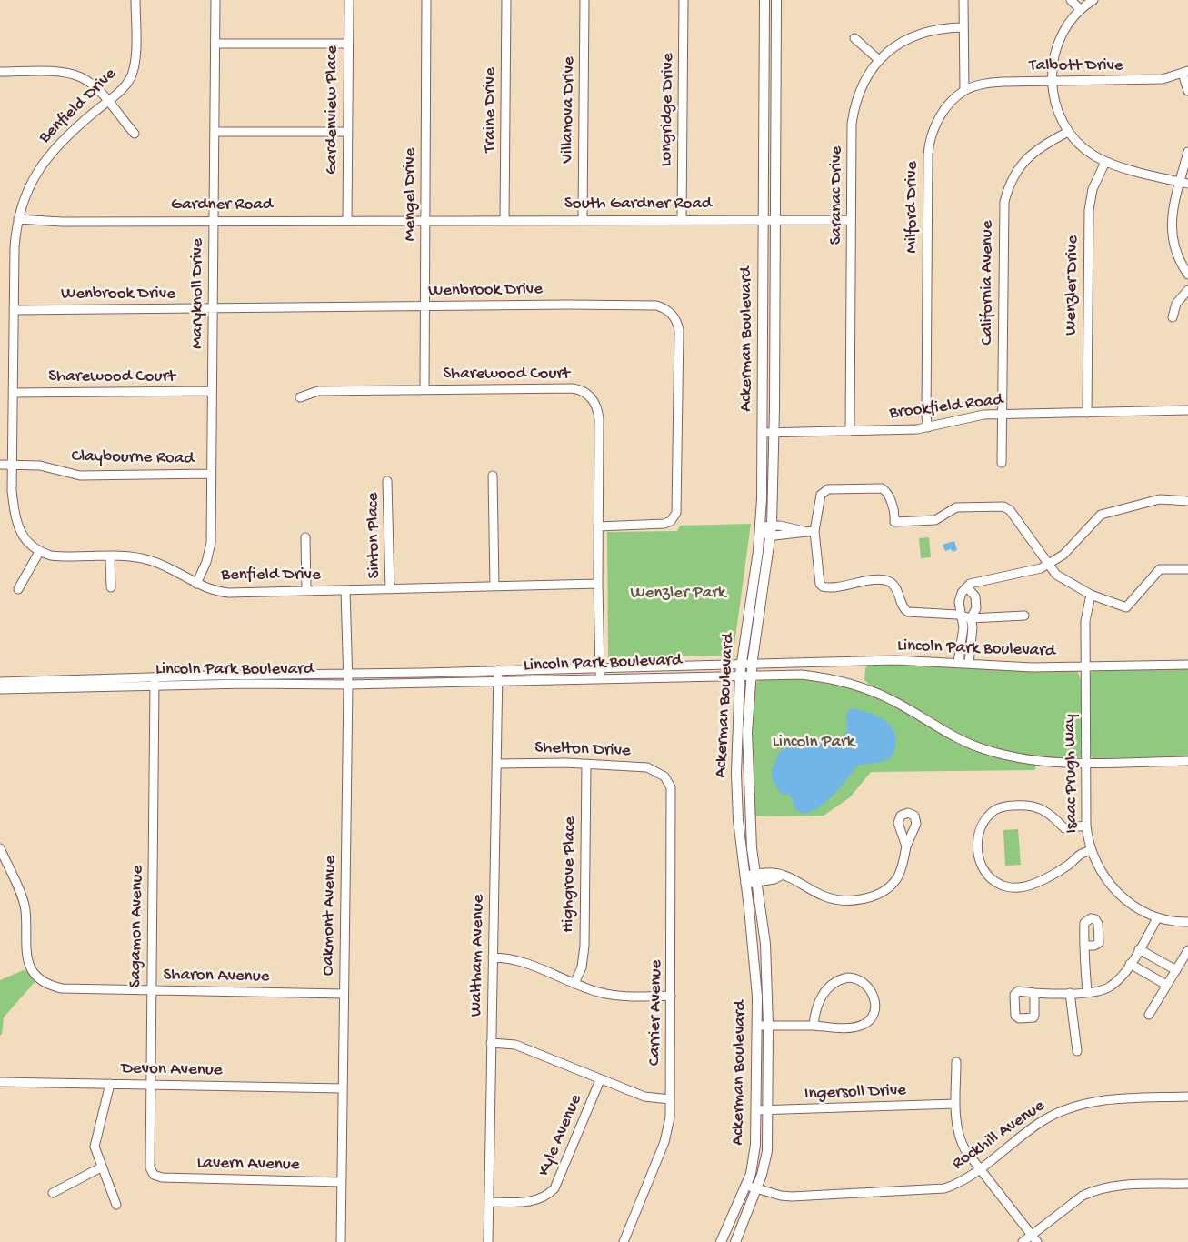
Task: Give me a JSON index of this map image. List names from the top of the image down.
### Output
{
  "streets": {
    "street": [
      "Talbott Drive",
      "Benfield Drive",
      "Gardenview Place",
      "Traine Drive",
      "Villanova Drive",
      "Longridge Drive",
      "Mengel Drive",
      "Saranac Drive",
      "South Gardner Road",
      "Gardner Road",
      "Milford Drive",
      "California Avenue",
      "Wenzler Drive",
      "Wenbrook Drive",
      "Maryknoll Drive",
      "Ackerman Boulevard",
      "Sharewood Court",
      "Brookfield Road",
      "Claybourne Road",
      "Sinton Place",
      "Lincoln Park Boulevard",
      "Shelton Drive",
      "Isaac Prugh Way",
      "Highgrove Place",
      "Oakmont Avenue",
      "Sagamon Avenue",
      "Waltham Avenue",
      "Sharon Avenue",
      "Carrier Avenue",
      "Devon Avenue",
      "Ingersoll Drive",
      "Kyle Avenue",
      "Rockhill Avenue",
      "Lavern Avenue"
    ]
  },
  "crossings": [
    ["Talbott Drive", "Milford Drive"],
    ["Benfield Drive", "Gardner Road"],
    ["Benfield Drive", "Wenbrook Drive"],
    ["Benfield Drive", "Maryknoll Drive"],
    ["Benfield Drive", "Sharewood Court"],
    ["Benfield Drive", "Claybourne Road"],
    ["Benfield Drive", "Sinton Place"],
    ["Benfield Drive", "Oakmont Avenue"],
    ["Gardenview Place", "Gardner Road"],
    ["Traine Drive", "South Gardner Road"],
    ["Villanova Drive", "South Gardner Road"],
    ["Longridge Drive", "South Gardner Road"],
    ["Mengel Drive", "South Gardner Road"],
    ["Mengel Drive", "Gardner Road"],
    ["Mengel Drive", "Wenbrook Drive"],
    ["Mengel Drive", "Sharewood Court"],
    ["Saranac Drive", "South Gardner Road"],
    ["Saranac Drive", "Brookfield Road"],
    ["South Gardner Road", "Gardner Road"],
    ["South Gardner Road", "Ackerman Boulevard"],
    ["Gardner Road", "Maryknoll Drive"],
    ["Milford Drive", "Brookfield Road"],
    ["California Avenue", "Brookfield Road"],
    ["Wenzler Drive", "Brookfield Road"],
    ["Wenbrook Drive", "Maryknoll Drive"],
    ["Wenbrook Drive", "Sharewood Court"],
    ["Maryknoll Drive", "Sharewood Court"],
    ["Maryknoll Drive", "Claybourne Road"],
    ["Ackerman Boulevard", "Brookfield Road"],
    ["Ackerman Boulevard", "Lincoln Park Boulevard"],
    ["Ackerman Boulevard", "Ingersoll Drive"],
    ["Ackerman Boulevard", "Rockhill Avenue"],
    ["Sharewood Court", "Lincoln Park Boulevard"],
    ["Lincoln Park Boulevard", "Isaac Prugh Way"],
    ["Lincoln Park Boulevard", "Oakmont Avenue"],
    ["Lincoln Park Boulevard", "Sagamon Avenue"],
    ["Lincoln Park Boulevard", "Waltham Avenue"],
    ["Shelton Drive", "Highgrove Place"],
    ["Shelton Drive", "Waltham Avenue"],
    ["Shelton Drive", "Carrier Avenue"],
    ["Oakmont Avenue", "Sharon Avenue"],
    ["Oakmont Avenue", "Devon Avenue"],
    ["Oakmont Avenue", "Lavern Avenue"],
    ["Sagamon Avenue", "Sharon Avenue"],
    ["Sagamon Avenue", "Devon Avenue"],
    ["Sagamon Avenue", "Lavern Avenue"],
    ["Waltham Avenue", "Kyle Avenue"]
  ],
  "parks": ["Wenzler Park", "Lincoln Park"]
}
